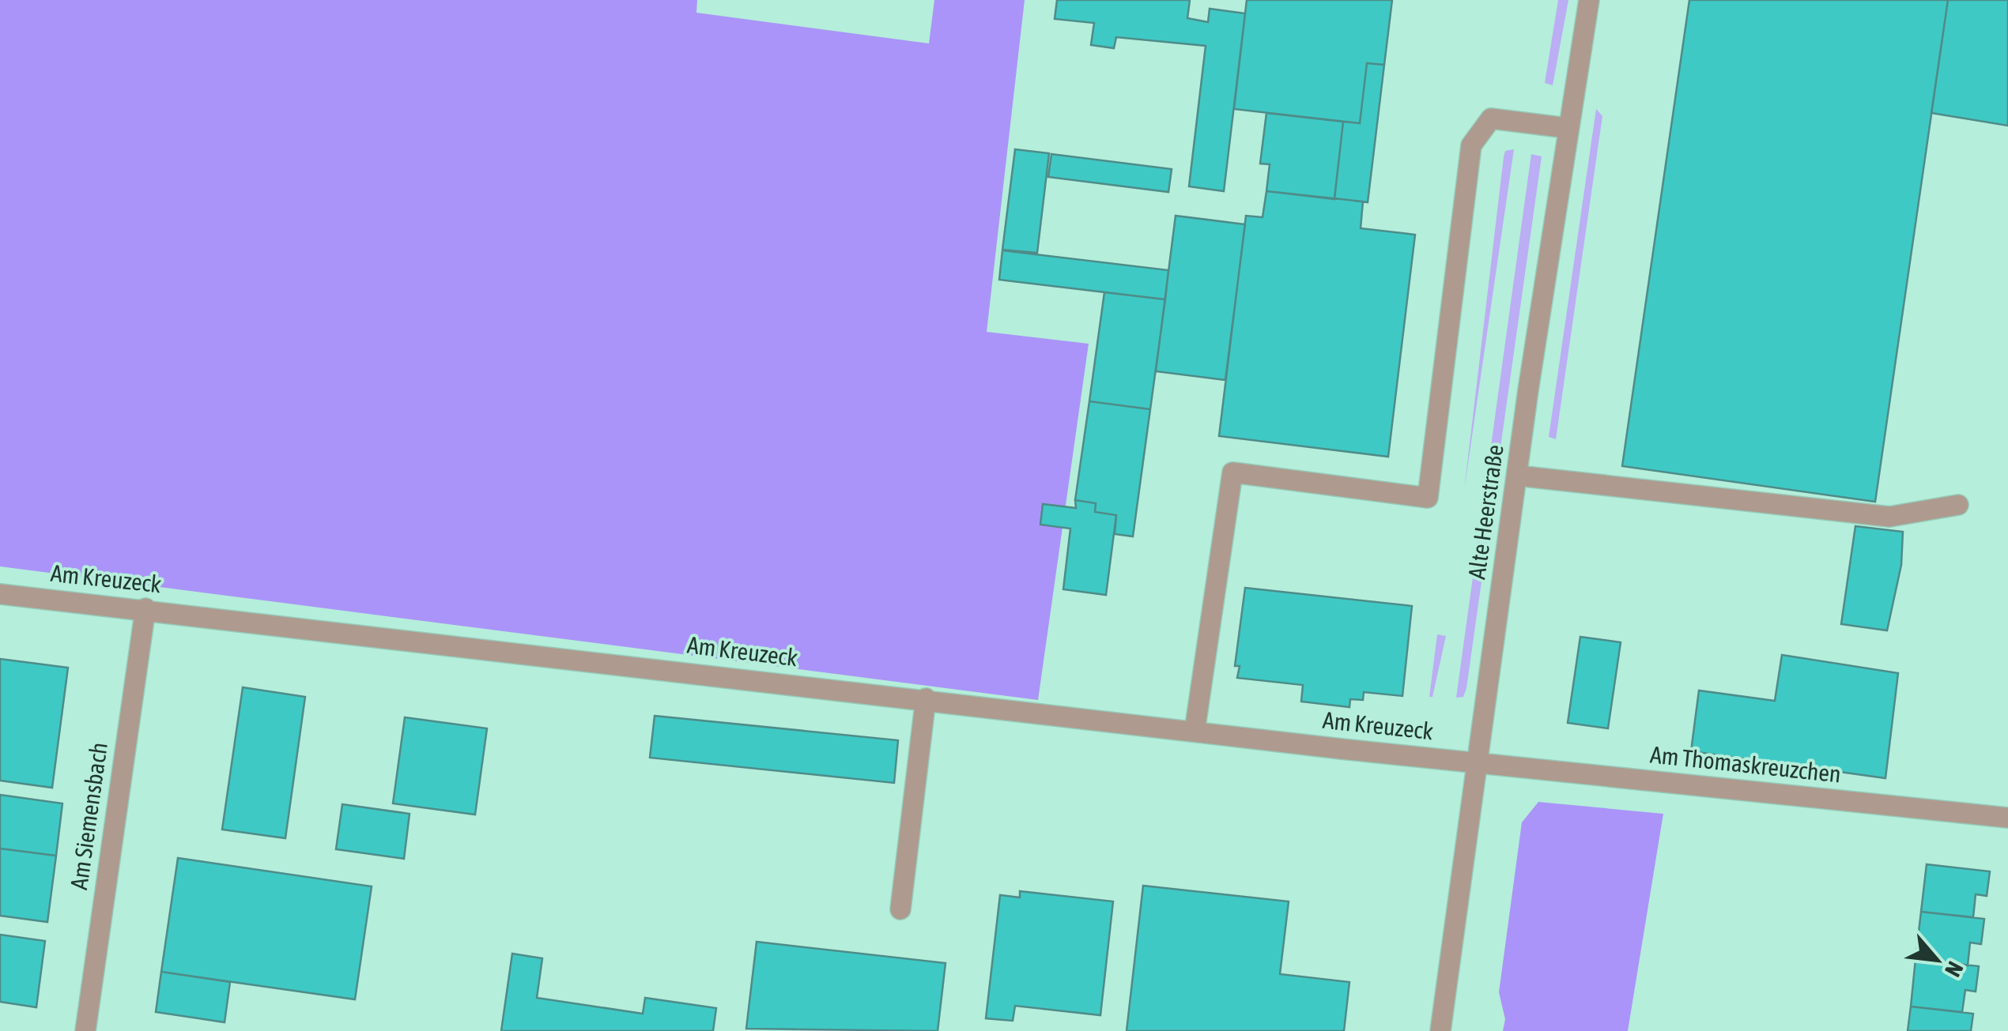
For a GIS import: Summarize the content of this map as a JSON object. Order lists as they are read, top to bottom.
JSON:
{
  "streets": {
    "street": [
      "Alte Heerstraße",
      "Am Kreuzeck",
      "Am Thomaskreuzchen",
      "Am Siemensbach"
    ]
  },
  "crossings": [
    ["Alte Heerstraße", "Am Kreuzeck"],
    ["Alte Heerstraße", "Am Thomaskreuzchen"],
    ["Am Kreuzeck", "Am Thomaskreuzchen"],
    ["Am Kreuzeck", "Am Siemensbach"]
  ],
  "north": "bottom right"
}
